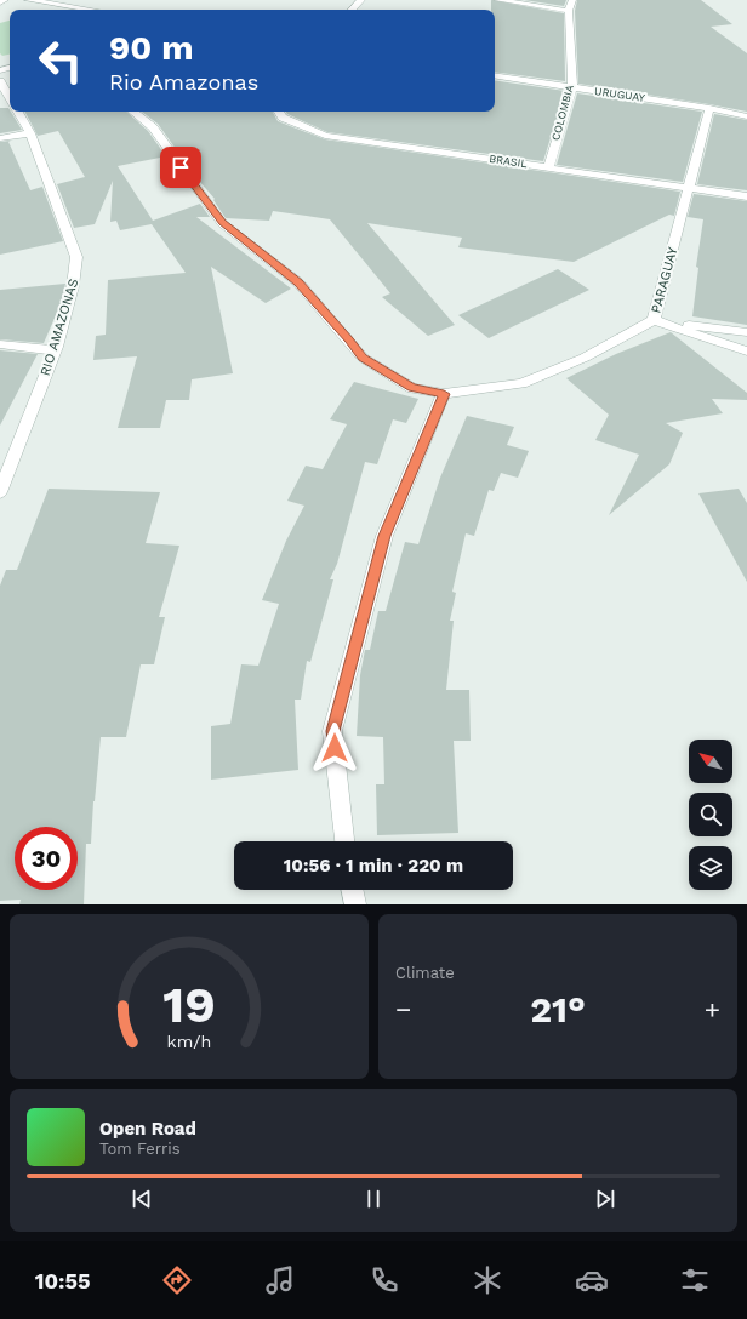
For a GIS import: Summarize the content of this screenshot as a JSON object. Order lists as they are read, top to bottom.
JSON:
{
  "streets": {
    "street": [
      "URUGUAY",
      "COLOMBIA",
      "BRASIL",
      "PARAGUAY",
      "RIO AMAZONAS"
    ]
  },
  "crossings": [
    ["URUGUAY", "COLOMBIA"],
    ["URUGUAY", "PARAGUAY"],
    ["COLOMBIA", "BRASIL"],
    ["BRASIL", "PARAGUAY"]
  ],
  "north": "top left",
  "page": {
    "turn": ["90 m", "Rio Amazonas"],
    "limit": "30",
    "trip": "10:56 · 1 min · 220 m",
    "tile": "Climate",
    "heat": ["−", "21°", "+"],
    "song": ["Open Road", "Tom Ferris"],
    "tabs": "10:55",
    "gauge": ["19", "km/h"]
  }
}
